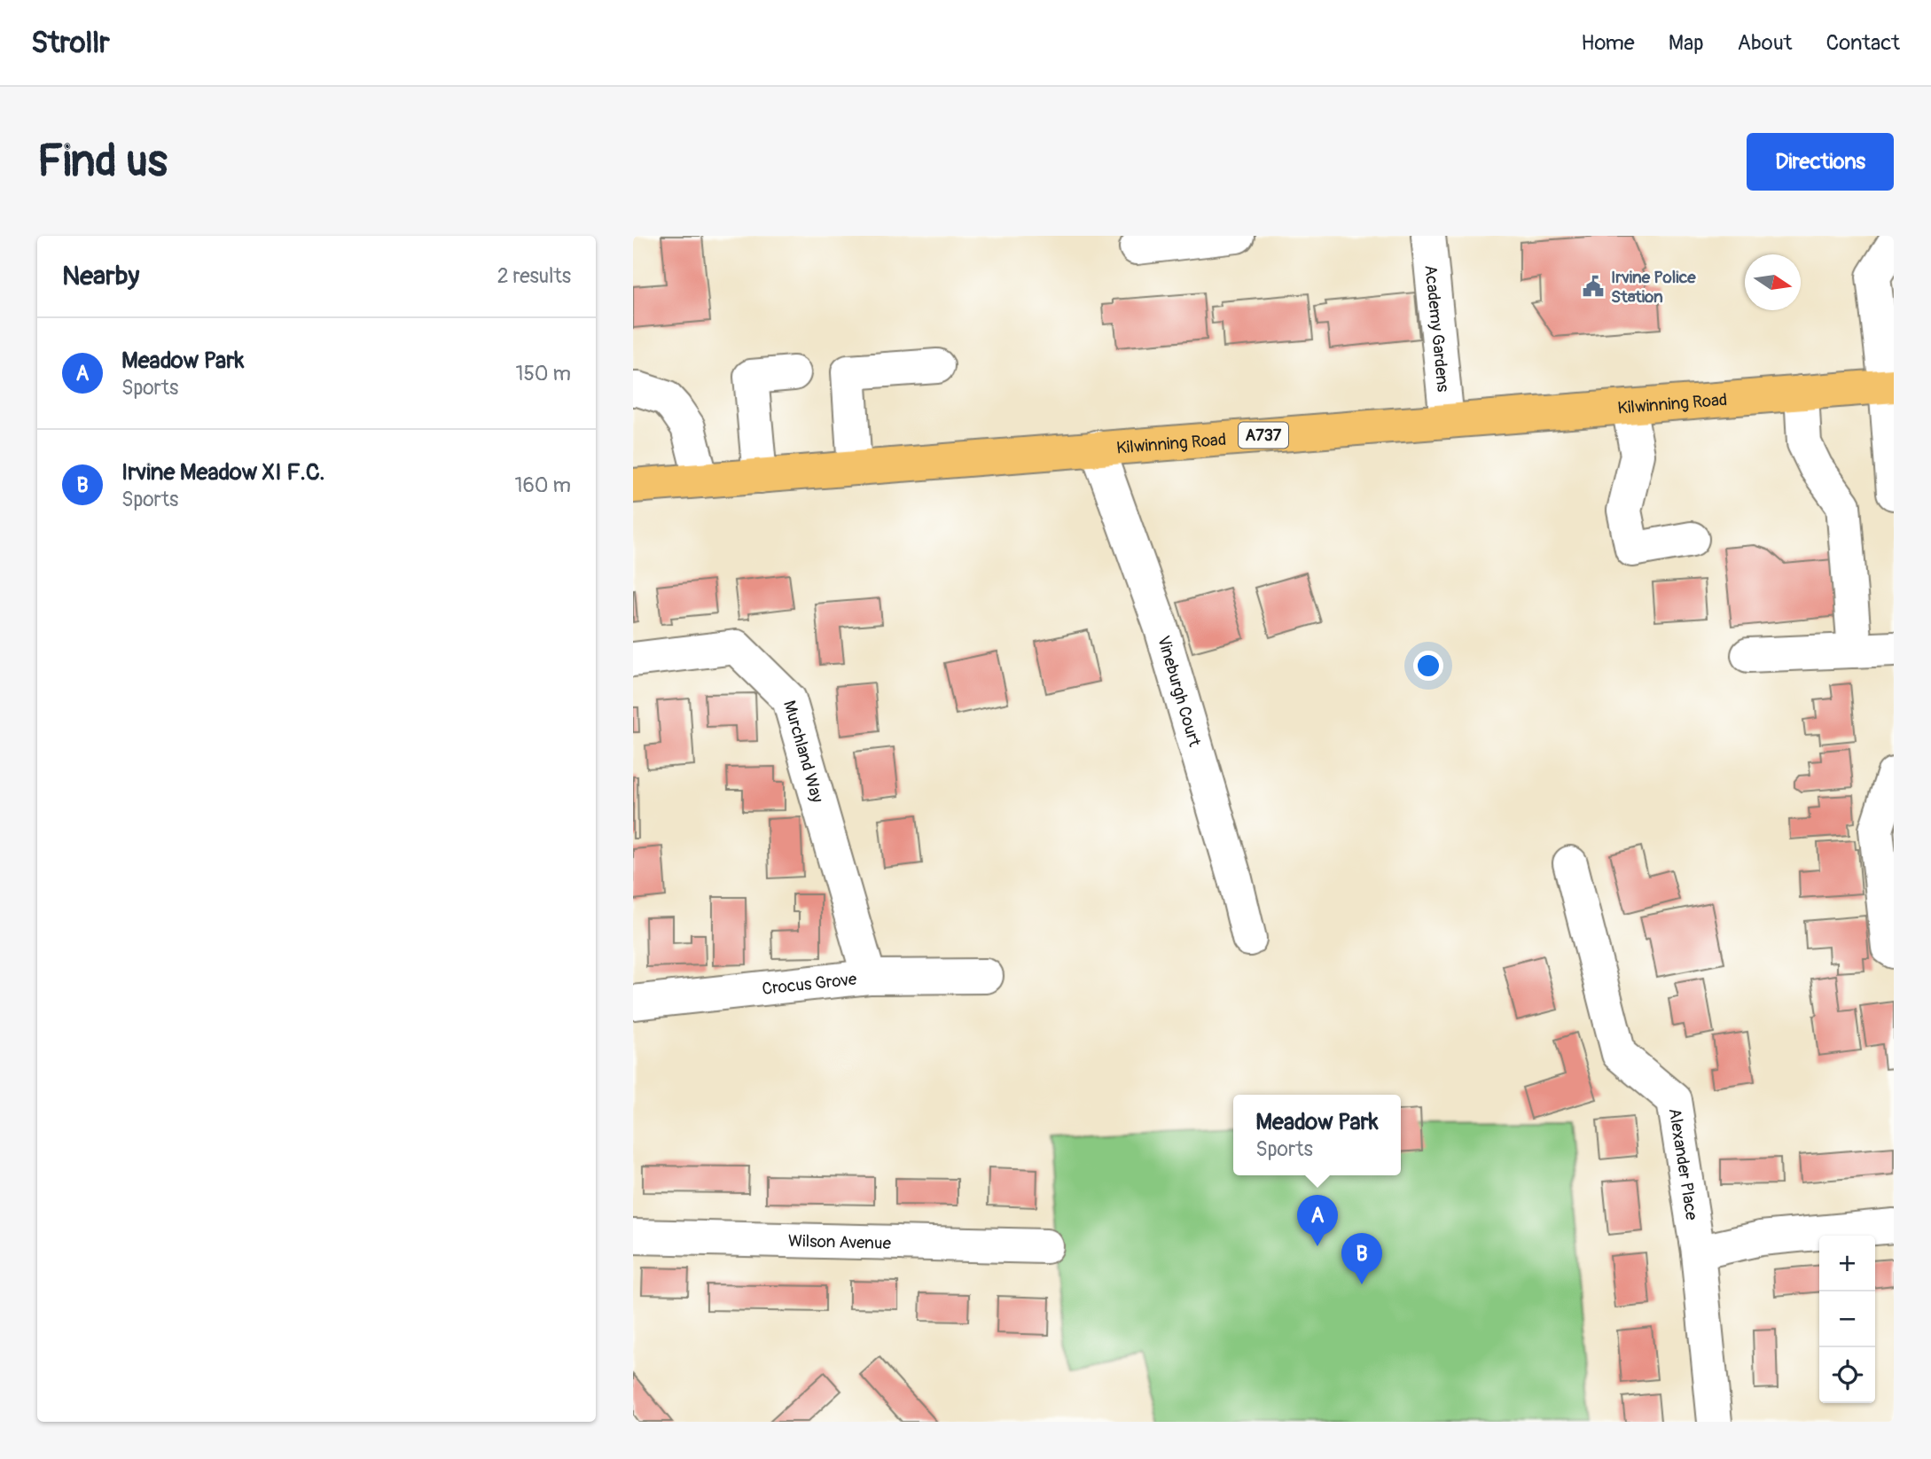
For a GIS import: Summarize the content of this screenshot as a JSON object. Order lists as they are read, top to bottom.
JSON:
{
  "streets": {
    "main road": ["Kilwinning Road", "A737"],
    "street": [
      "Academy Gardens",
      "Vineburgh Court",
      "Murchland Way",
      "Crocus Grove",
      "Alexander Place",
      "Wilson Avenue"
    ]
  },
  "crossings": [
    ["Academy Gardens", "Kilwinning Road"],
    ["Kilwinning Road", "Vineburgh Court"],
    ["Murchland Way", "Crocus Grove"]
  ],
  "places": {
    "public building": ["Irvine Police Station"]
  },
  "north": "right",
  "page": {
    "header": "Strollr",
    "nav": [
      "Home",
      "Map",
      "About",
      "Contact"
    ],
    "buttons": "Directions",
    "title": "Find us",
    "heading": ["Nearby", "2 results"],
    "list": [
      {
        "mark": "A",
        "name": "Meadow Park",
        "note": "Sports",
        "value": "150 m"
      },
      {
        "mark": "B",
        "name": "Irvine Meadow XI F.C.",
        "note": "Sports",
        "value": "160 m"
      }
    ],
    "popup": ["Meadow Park", "Sports"],
    "pins": ["A", "B"],
    "map_buttons": ["+", "−"]
  }
}
